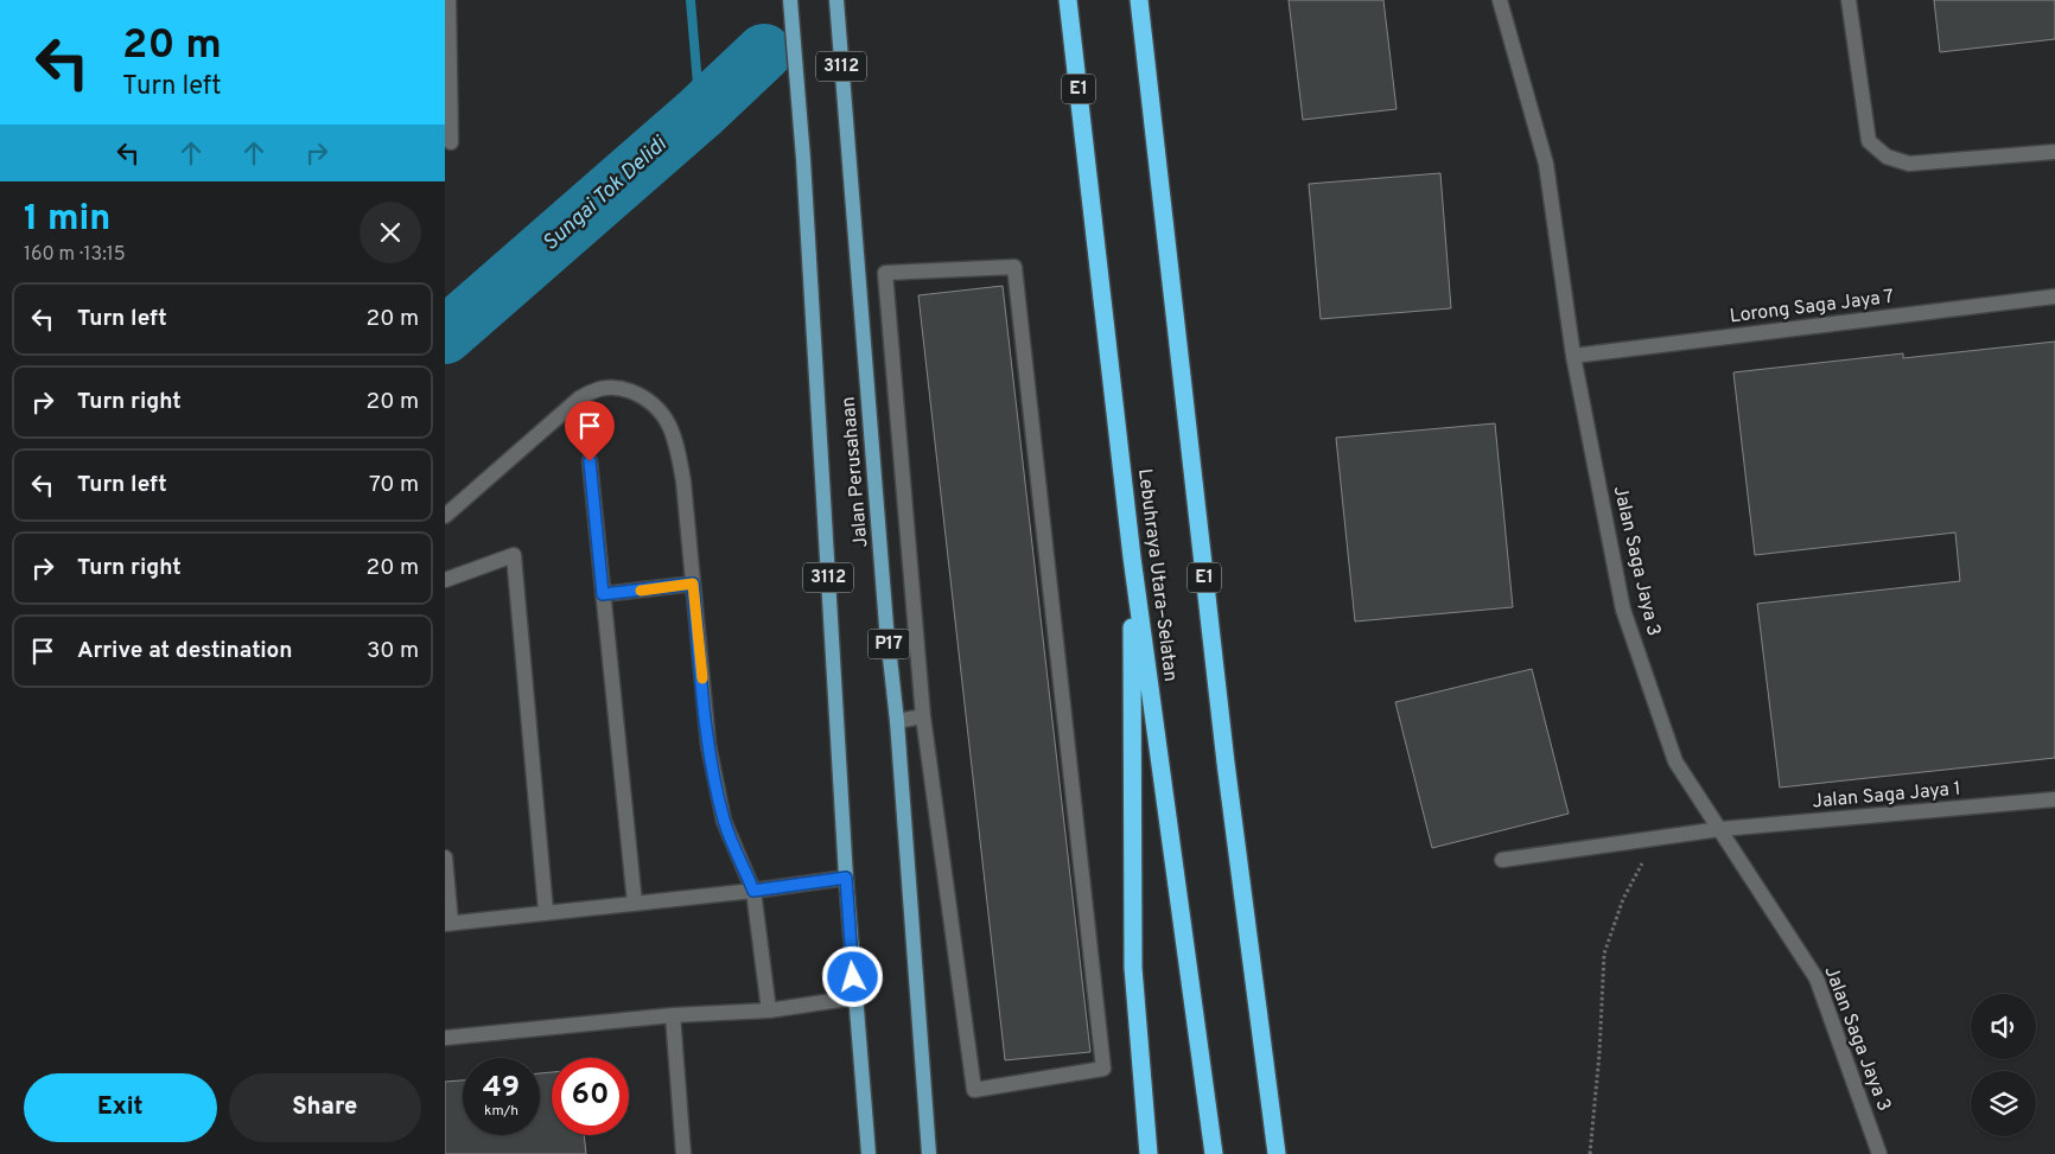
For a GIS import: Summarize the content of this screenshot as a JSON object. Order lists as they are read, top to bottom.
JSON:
{
  "streets": {
    "highway": ["E1", "Lebuhraya Utara–Selatan"],
    "main road": ["3112", "Jalan Perusahaan", "P17"],
    "street": ["Lorong Saga Jaya 7", "Jalan Saga Jaya 3", "Jalan Saga Jaya 1"]
  },
  "crossings": [
    ["Lorong Saga Jaya 7", "Jalan Saga Jaya 3"],
    ["Jalan Saga Jaya 3", "Jalan Saga Jaya 1"]
  ],
  "water": ["Sungai Tok Delidi"],
  "page": {
    "turn": ["20 m", "Turn left"],
    "heading": ["1 min", "160 m · 13:15"],
    "list": [
      {
        "name": "Turn left",
        "value": "20 m"
      },
      {
        "name": "Turn right",
        "value": "20 m"
      },
      {
        "name": "Turn left",
        "value": "70 m"
      },
      {
        "name": "Turn right",
        "value": "20 m"
      },
      {
        "name": "Arrive at destination",
        "value": "30 m"
      }
    ],
    "speed": "49 km/h",
    "limit": "60",
    "buttons": ["Exit", "Share"]
  }
}
